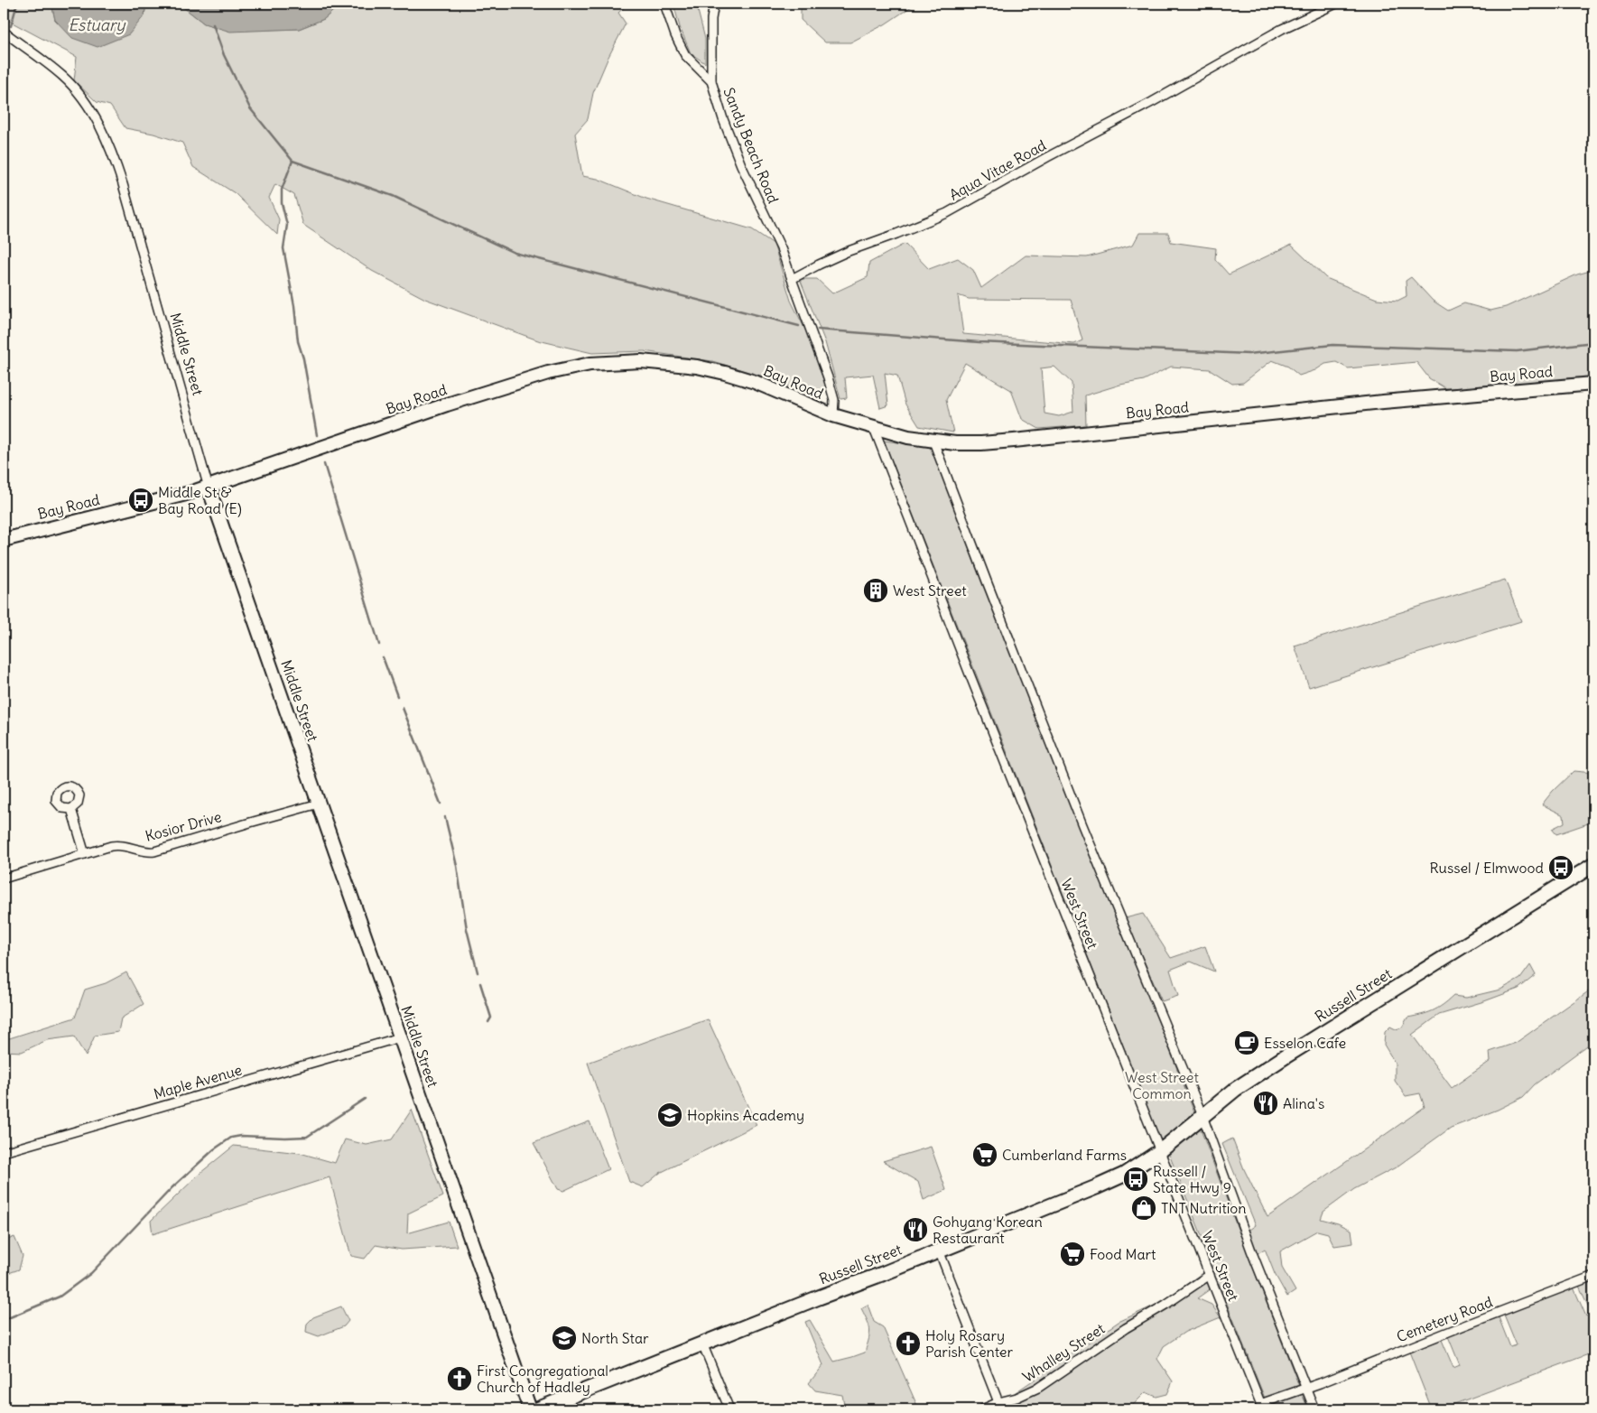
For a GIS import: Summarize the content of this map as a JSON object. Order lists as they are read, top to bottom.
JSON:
{
  "streets": {
    "highway": ["Russell Street"],
    "main road": ["Middle Street", "Bay Road"],
    "street": [
      "Sandy Beach Road",
      "Aqua Vitae Road",
      "Kosior Drive",
      "West Street",
      "Maple Avenue",
      "Cemetery Road",
      "Whalley Street"
    ]
  },
  "crossings": [
    ["Sandy Beach Road", "Aqua Vitae Road"],
    ["Middle Street", "Bay Road"],
    ["Middle Street", "Kosior Drive"],
    ["Middle Street", "Maple Avenue"],
    ["Bay Road", "West Street"],
    ["West Street", "Russell Street"],
    ["West Street", "Cemetery Road"],
    ["West Street", "Whalley Street"]
  ],
  "water": ["Estuary"],
  "parks": ["West Street Common"],
  "places": {
    "bus stop": ["Middle St & Bay Road (E)", "Russel / Elmwood", "Russell / State Hwy 9"],
    "building": ["West Street"],
    "cafe": ["Esselon Cafe"],
    "restaurant": ["Alina's", "Gohyang Korean Restaurant"],
    "school or university": ["Hopkins Academy", "North Star"],
    "supermarket": ["Cumberland Farms", "Food Mart"],
    "shop": ["TNT Nutrition"],
    "church": ["Holy Rosary Parish Center", "First Congregational Church of Hadley"]
  }
}
